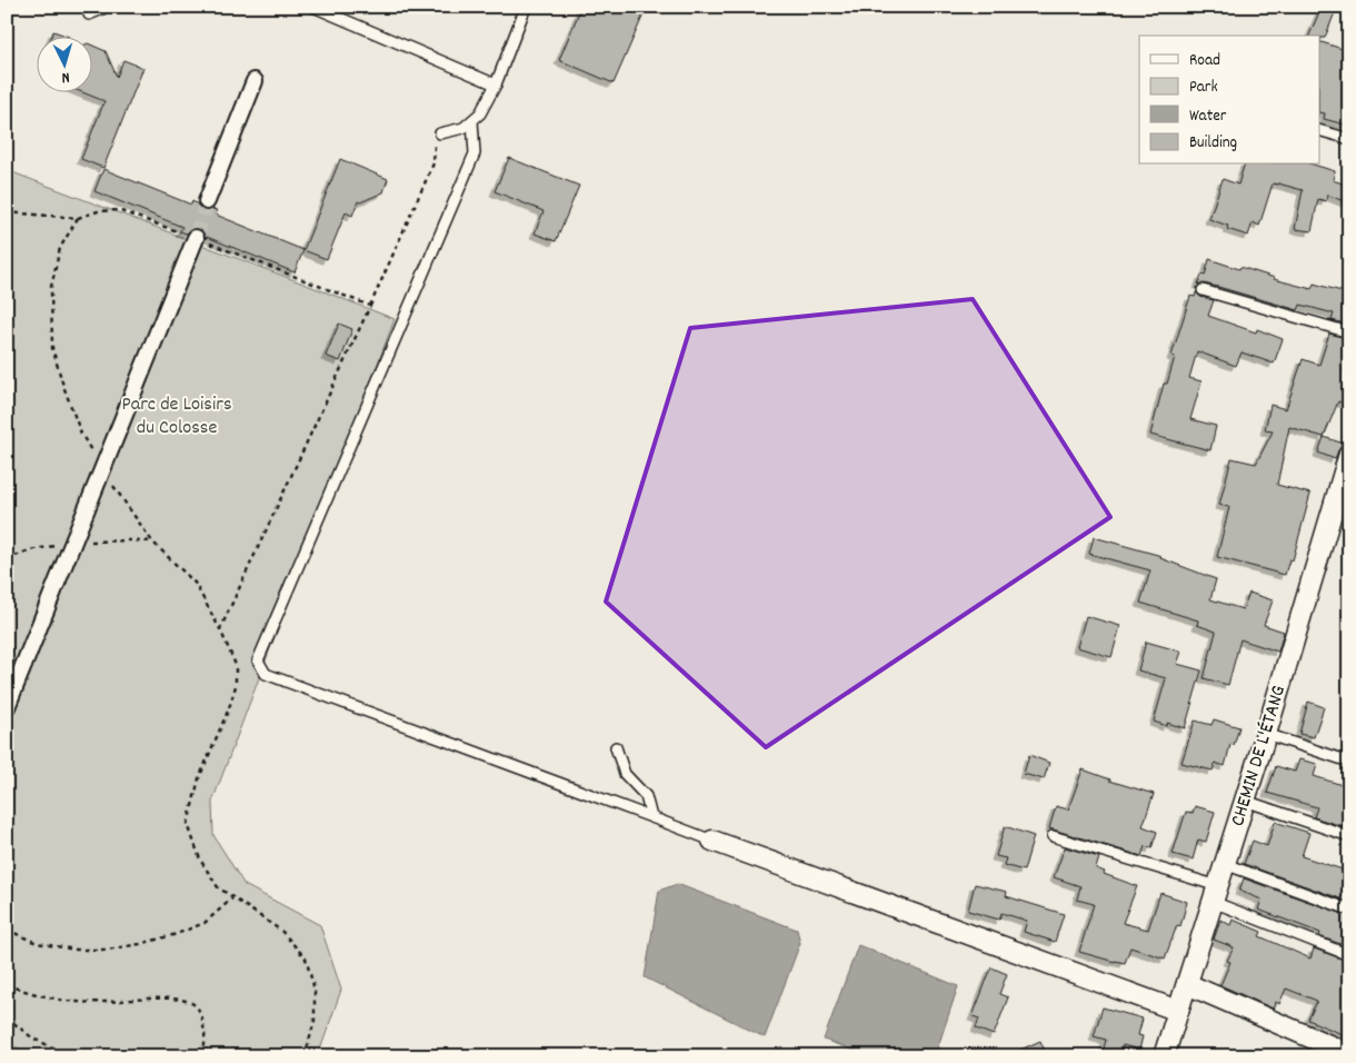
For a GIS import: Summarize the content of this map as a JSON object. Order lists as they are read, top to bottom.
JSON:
{
  "streets": {
    "street": ["CHEMIN DE L'ÉTANG"]
  },
  "parks": ["Parc de Loisirs du Colosse"],
  "legend": [
    "Road",
    "Park",
    "Water",
    "Building"
  ],
  "north": "bottom"
}
